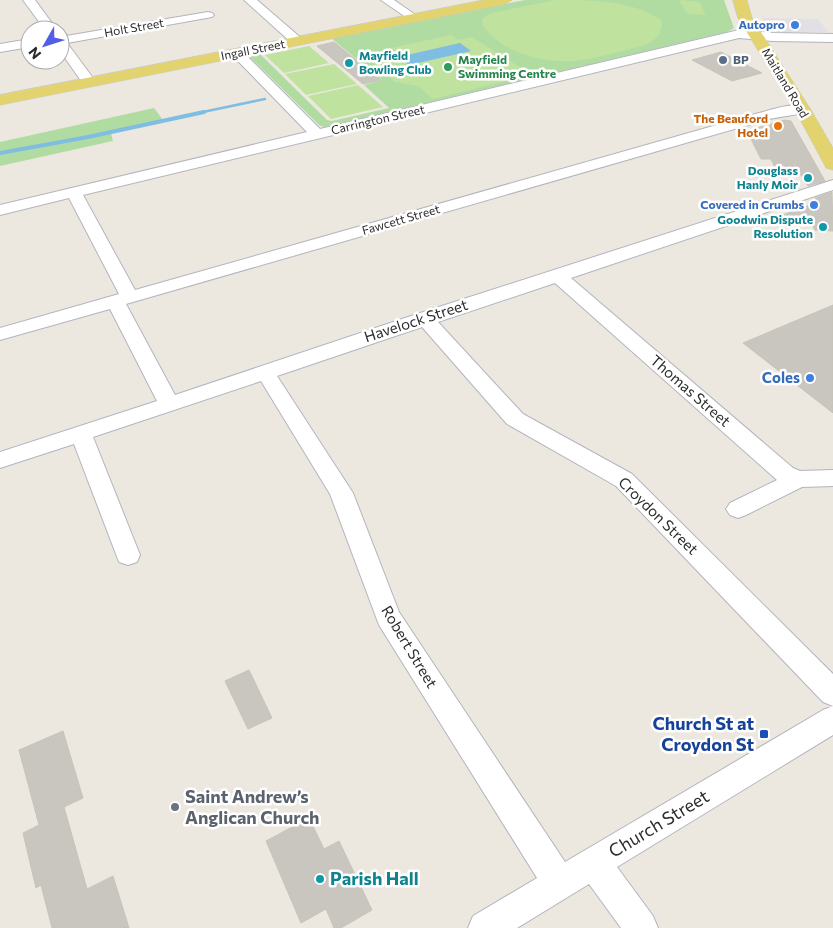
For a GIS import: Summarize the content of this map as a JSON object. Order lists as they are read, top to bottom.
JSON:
{
  "streets": {
    "main road": ["Ingall Street", "Maitland Road"],
    "street": [
      "Holt Street",
      "Carrington Street",
      "Fawcett Street",
      "Havelock Street",
      "Thomas Street",
      "Croydon Street",
      "Robert Street",
      "Church Street"
    ]
  },
  "crossings": [
    ["Maitland Road", "Carrington Street"],
    ["Maitland Road", "Fawcett Street"],
    ["Havelock Street", "Thomas Street"],
    ["Havelock Street", "Croydon Street"],
    ["Havelock Street", "Robert Street"],
    ["Robert Street", "Church Street"]
  ],
  "places": {
    "other": [
      "Autopro",
      "BP",
      "Mayfield Bowling Club",
      "Mayfield Swimming Centre",
      "The Beauford Hotel",
      "Douglass Hanly Moir",
      "Covered in Crumbs",
      "Goodwin Dispute Resolution",
      "Coles",
      "Saint Andrew’s Anglican Church",
      "Parish Hall"
    ],
    "transit": ["Church St at Croydon St"]
  },
  "north": "bottom left"
}
